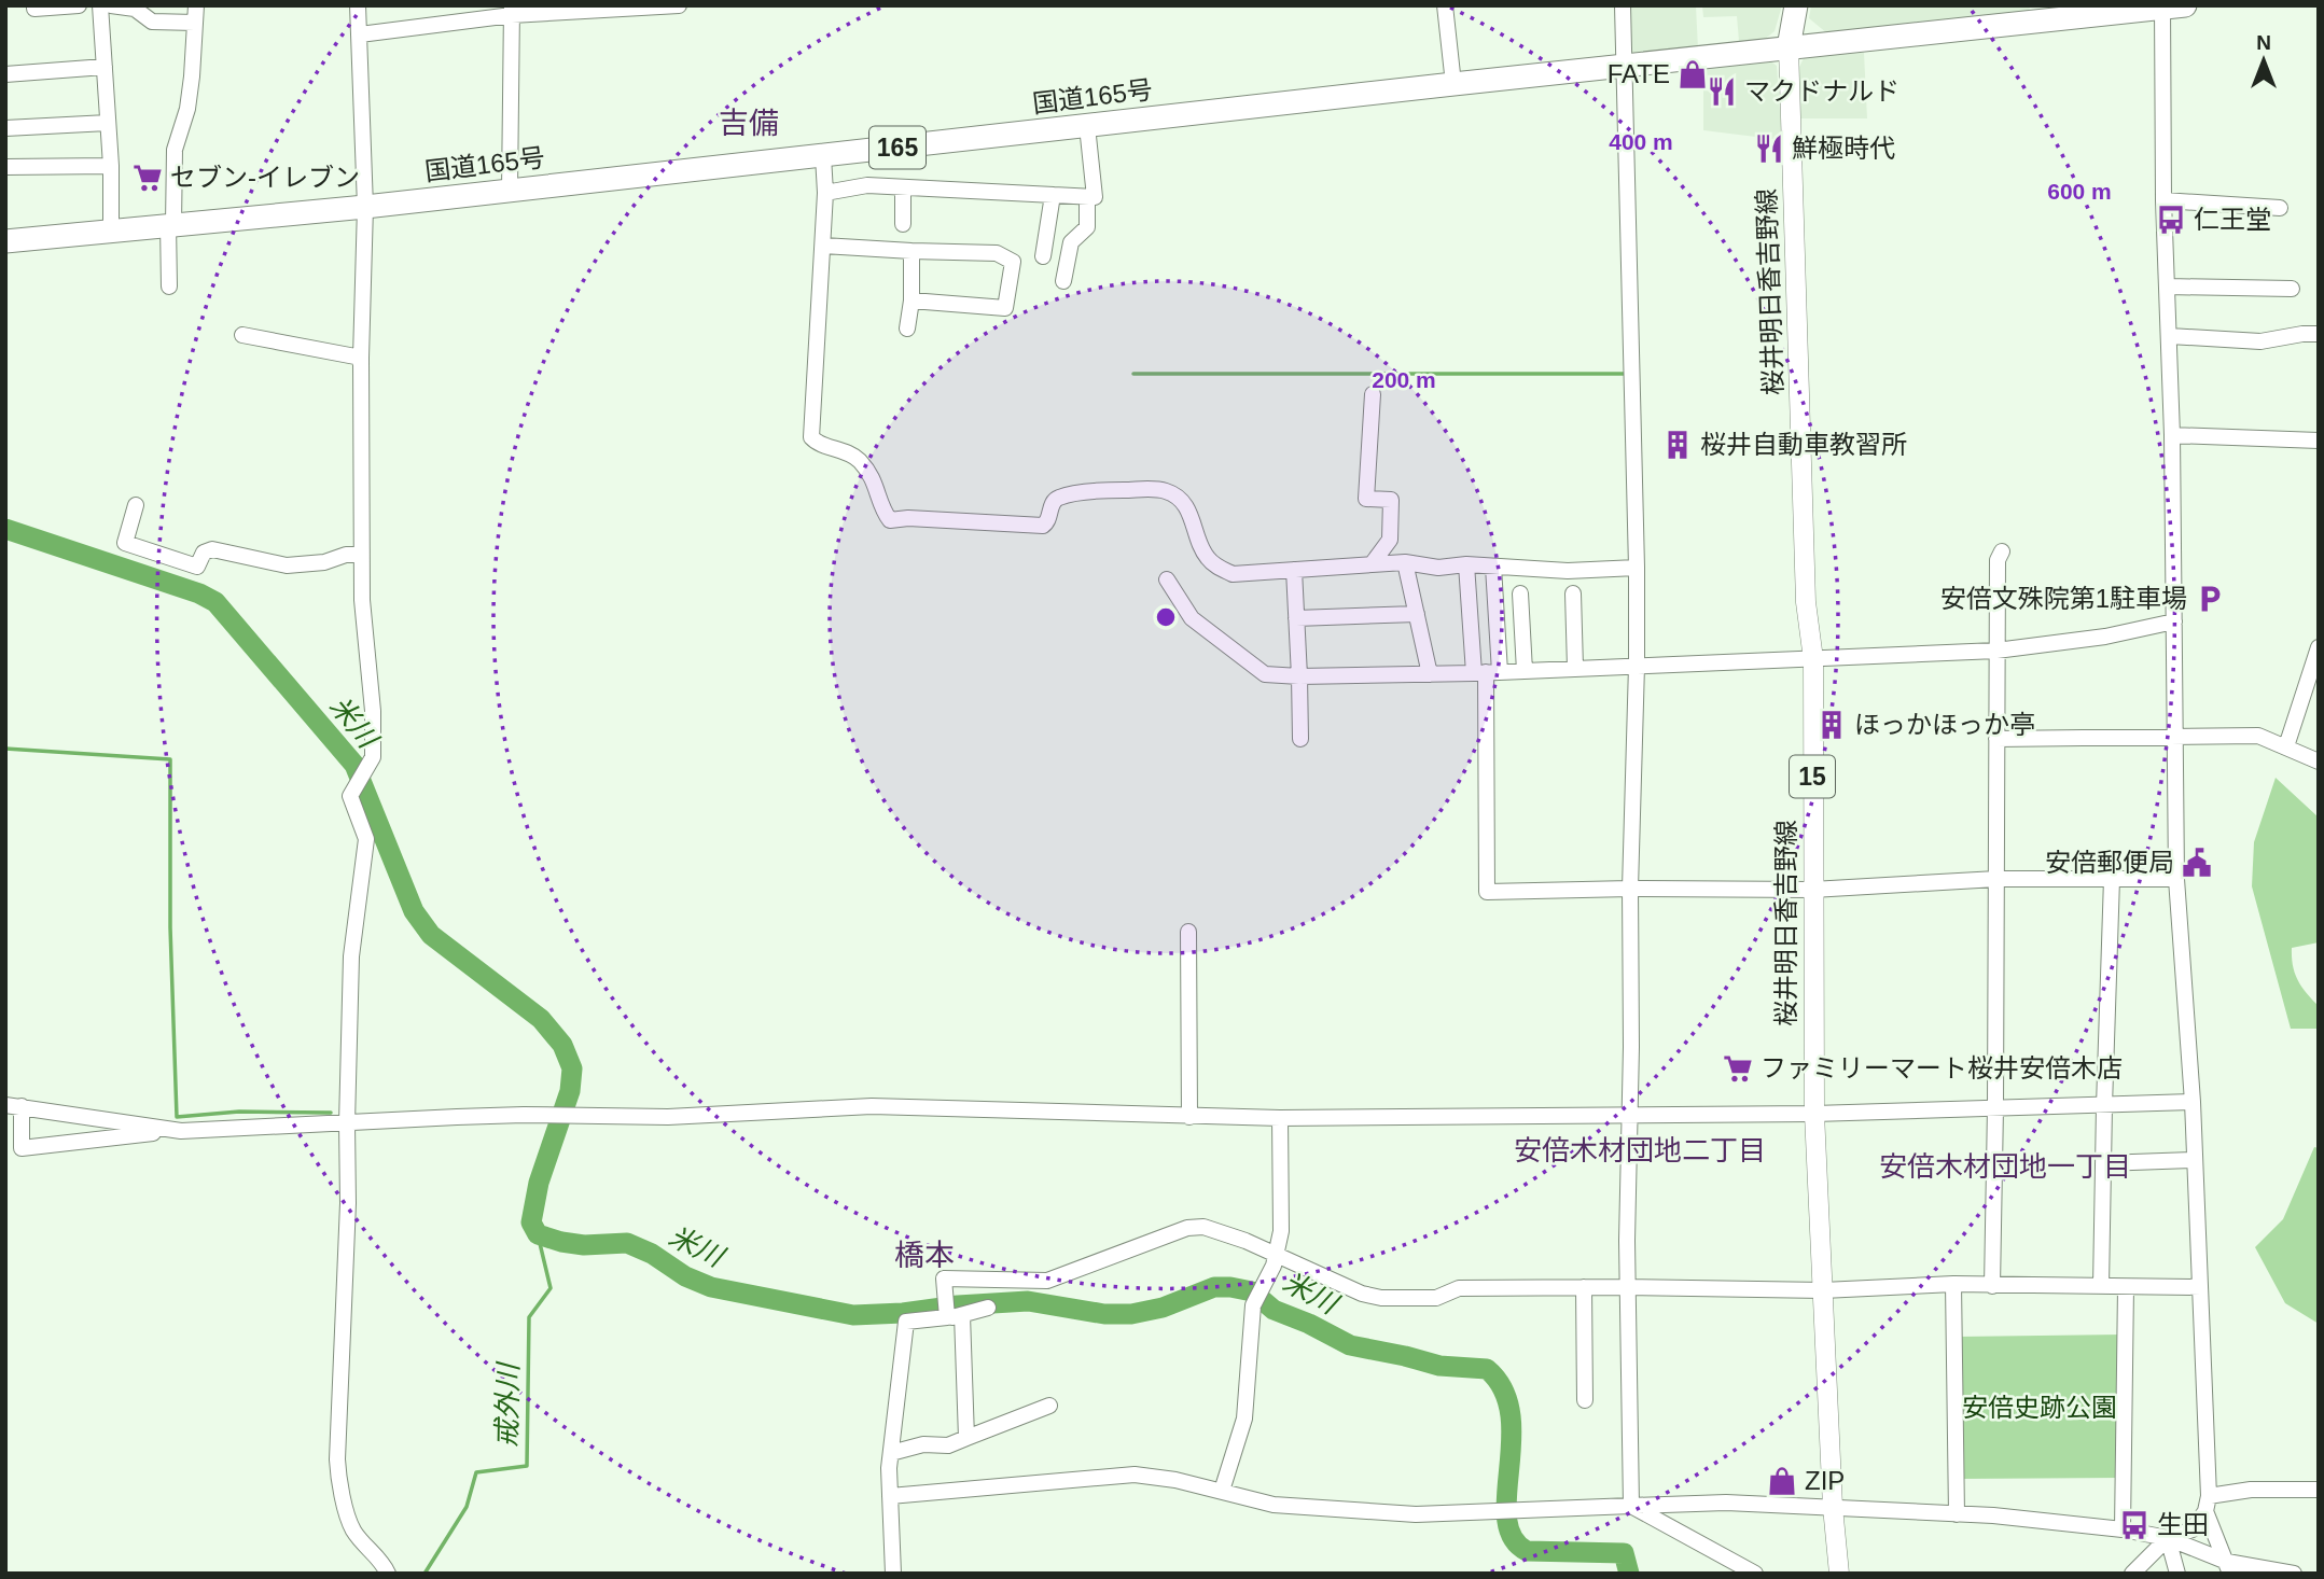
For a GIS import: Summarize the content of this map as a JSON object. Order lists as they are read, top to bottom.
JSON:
{
  "streets": {
    "highway": ["国道165号", "165"],
    "main road": ["桜井明日香吉野線", "15"]
  },
  "crossings": [
    ["国道165号", "桜井明日香吉野線"]
  ],
  "districts": [
    "吉備",
    "安倍木材団地二丁目",
    "安倍木材団地一丁目",
    "橋本"
  ],
  "water": ["米川", "戒外川"],
  "parks": ["安倍史跡公園"],
  "places": {
    "shop": ["FATE", "ZIP"],
    "restaurant": ["マクドナルド", "鮮極時代"],
    "supermarket": ["セブン-イレブン", "ファミリーマート桜井安倍木店"],
    "bus stop": ["仁王堂", "生田"],
    "building": ["桜井自動車教習所", "ほっかほっか亭"],
    "parking": ["安倍文殊院第1駐車場"],
    "public building": ["安倍郵便局"]
  },
  "north": "top",
  "rings": ["400 m", "600 m", "200 m"]
}
